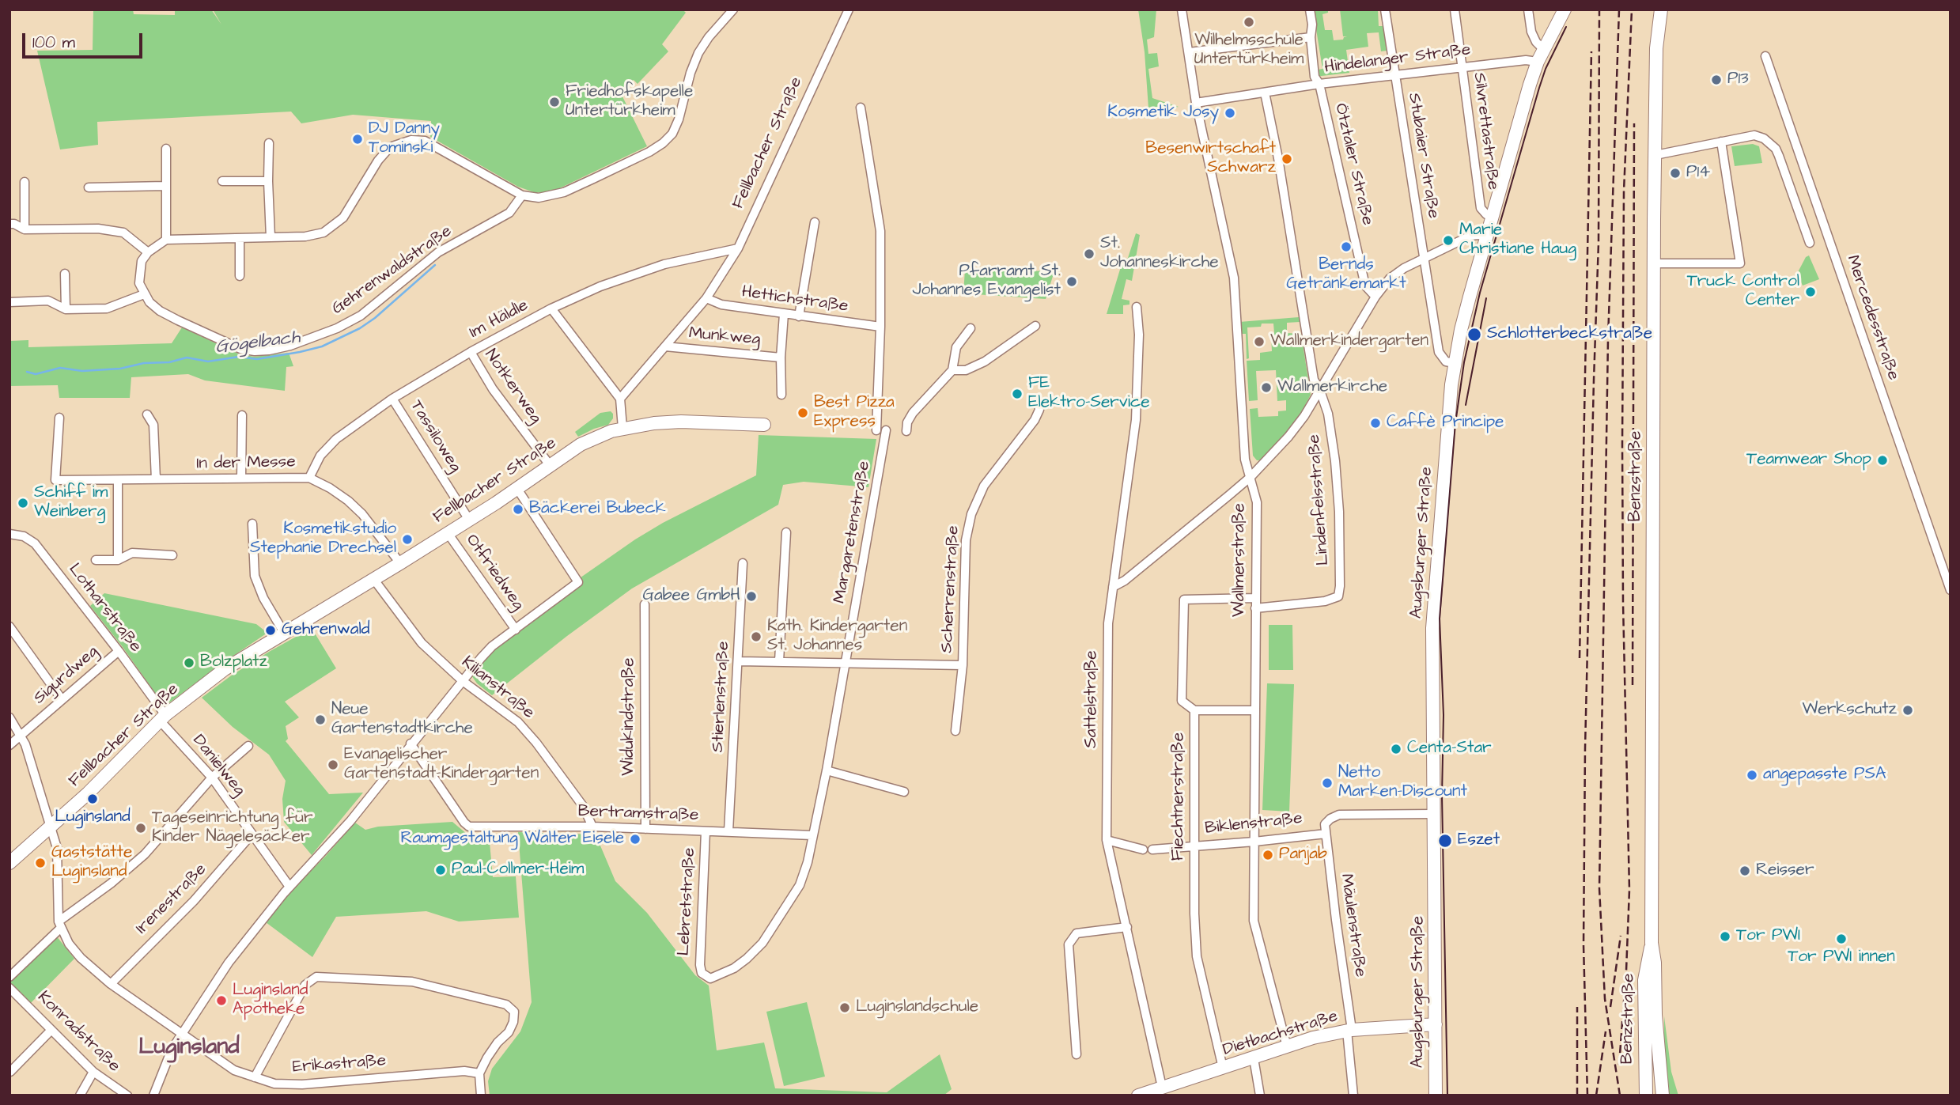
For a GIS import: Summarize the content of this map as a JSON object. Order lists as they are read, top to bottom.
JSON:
{
  "streets": {
    "main road": [
      "Fellbacher Straße",
      "Benzstraße",
      "Augsburger Straße",
      "Dietbachstraße"
    ],
    "street": [
      "Hindelanger Straße",
      "Silvrettastraße",
      "Stubaier Straße",
      "Ötztaler Straße",
      "Gehrenwaldstraße",
      "Hettichstraße",
      "Mercedesstraße",
      "Im Häldle",
      "Munkweg",
      "Notkerweg",
      "Tassiloweg",
      "In der Messe",
      "Lindenfelsstraße",
      "Margaretenstraße",
      "Wallmerstraße",
      "Otfriedweg",
      "Scherrenstraße",
      "Lotharstraße",
      "Sigurdweg",
      "Kilianstraße",
      "Stierlenstraße",
      "Sattelstraße",
      "Widukindstraße",
      "Danielweg",
      "Fiechtnerstraße",
      "Bertramstraße",
      "Biklenstraße",
      "Irenestraße",
      "Lebretstraße",
      "Mäulenstraße",
      "Konradstraße",
      "Erikastraße"
    ]
  },
  "crossings": [
    ["Hindelanger Straße", "Silvrettastraße"],
    ["Hindelanger Straße", "Stubaier Straße"],
    ["Hindelanger Straße", "Ötztaler Straße"],
    ["Hindelanger Straße", "Lindenfelsstraße"],
    ["Hindelanger Straße", "Augsburger Straße"],
    ["Hindelanger Straße", "Wallmerstraße"],
    ["Silvrettastraße", "Augsburger Straße"],
    ["Fellbacher Straße", "Hettichstraße"],
    ["Fellbacher Straße", "Im Häldle"],
    ["Fellbacher Straße", "Munkweg"],
    ["Fellbacher Straße", "Notkerweg"],
    ["Fellbacher Straße", "Tassiloweg"],
    ["Fellbacher Straße", "In der Messe"],
    ["Fellbacher Straße", "Otfriedweg"],
    ["Fellbacher Straße", "Lotharstraße"],
    ["Fellbacher Straße", "Kilianstraße"],
    ["Fellbacher Straße", "Danielweg"],
    ["Stubaier Straße", "Augsburger Straße"],
    ["Im Häldle", "Notkerweg"],
    ["Im Häldle", "Tassiloweg"],
    ["Im Häldle", "In der Messe"],
    ["Lindenfelsstraße", "Wallmerstraße"],
    ["Margaretenstraße", "Bertramstraße"],
    ["Margaretenstraße", "Lebretstraße"],
    ["Augsburger Straße", "Biklenstraße"],
    ["Augsburger Straße", "Dietbachstraße"],
    ["Wallmerstraße", "Fiechtnerstraße"],
    ["Wallmerstraße", "Biklenstraße"],
    ["Wallmerstraße", "Dietbachstraße"],
    ["Lotharstraße", "Sigurdweg"],
    ["Lotharstraße", "Danielweg"],
    ["Kilianstraße", "Bertramstraße"],
    ["Stierlenstraße", "Bertramstraße"],
    ["Sattelstraße", "Dietbachstraße"],
    ["Widukindstraße", "Bertramstraße"],
    ["Danielweg", "Irenestraße"],
    ["Fiechtnerstraße", "Biklenstraße"],
    ["Fiechtnerstraße", "Dietbachstraße"],
    ["Bertramstraße", "Lebretstraße"],
    ["Biklenstraße", "Mäulenstraße"],
    ["Irenestraße", "Erikastraße"],
    ["Mäulenstraße", "Dietbachstraße"]
  ],
  "districts": ["Luginsland"],
  "water": ["Gögelbach"],
  "places": [
    "Wilhelmsschule Untertürkheim",
    "P13",
    "Friedhofskapelle Untertürkheim",
    "Kosmetik Josy",
    "DJ Danny Tominski",
    "Besenwirtschaft Schwarz",
    "P14",
    "Marie Christiane Haug",
    "Bernds Getränkemarkt",
    "St. Johanneskirche",
    "Pfarramt St. Johannes Evangelist",
    "Truck Control Center",
    "Schlotterbeckstraße",
    "Wallmerkindergarten",
    "Wallmerkirche",
    "FE Elektro-Service",
    "Best Pizza Express",
    "Caffè Principe",
    "Teamwear Shop",
    "Schiff im Weinberg",
    "Bäckerei Bubeck",
    "Kosmetikstudio Stephanie Drechsel",
    "Gabee GmbH",
    "Gehrenwald",
    "Kath. Kindergarten St. Johannes",
    "Bolzplatz",
    "Werkschutz",
    "Neue Gartenstadtkirche",
    "Centa-Star",
    "Evangelischer Gartenstadt-Kindergarten",
    "angepasste PSA",
    "Netto Marken-Discount",
    "Luginsland",
    "Tageseinrichtung für Kinder Nägelesäcker",
    "Raumgestaltung Walter Eisele",
    "Eszet",
    "Panjab",
    "Gaststätte Luginsland",
    "Paul-Collmer-Heim",
    "Reisser",
    "Tor PWI",
    "Tor PWI innen",
    "Luginsland Apotheke",
    "Luginslandschule"
  ],
  "scale_bar": "100 m"
}
